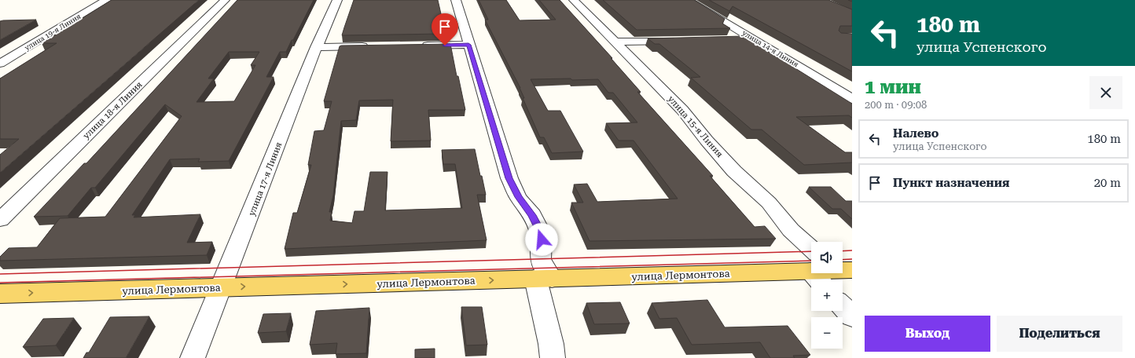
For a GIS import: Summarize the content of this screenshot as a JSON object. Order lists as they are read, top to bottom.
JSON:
{
  "streets": {
    "main road": ["улица Лермонтова"],
    "street": [
      "улица 19-я Линия",
      "улица 14-я Линия",
      "улица 18-я Линия",
      "улица 15-я Линия",
      "улица 17-я Линия"
    ]
  },
  "crossings": [
    ["улица 17-я Линия", "улица Лермонтова"]
  ],
  "one_way": ["улица Лермонтова"],
  "page": {
    "turn": ["180 m", "улица Успенского"],
    "heading": ["1 мин", "200 m · 09:08"],
    "list": [
      {
        "name": "Налево",
        "note": "улица Успенского",
        "value": "180 m"
      },
      {
        "name": "Пункт назначения",
        "value": "20 m"
      }
    ],
    "map_buttons": ["+", "−"],
    "buttons": ["Выход", "Поделиться"]
  }
}
